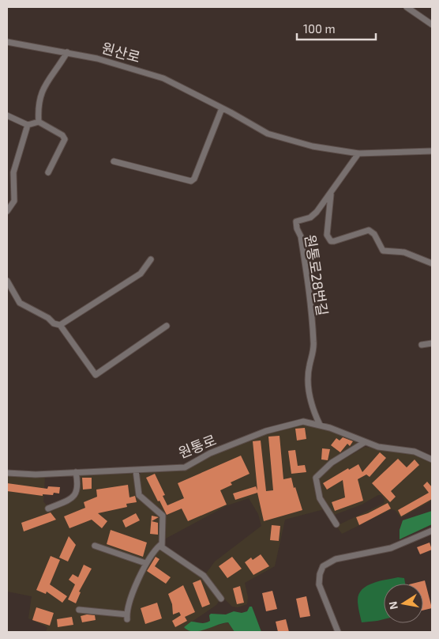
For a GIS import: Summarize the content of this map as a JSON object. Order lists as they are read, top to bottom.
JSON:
{
  "streets": {
    "street": ["원산로", "원통로28번길", "원통로"]
  },
  "crossings": [
    ["원산로", "원통로28번길"],
    ["원통로28번길", "원통로"]
  ],
  "scale_bar": "100 m",
  "north": "left"
}
